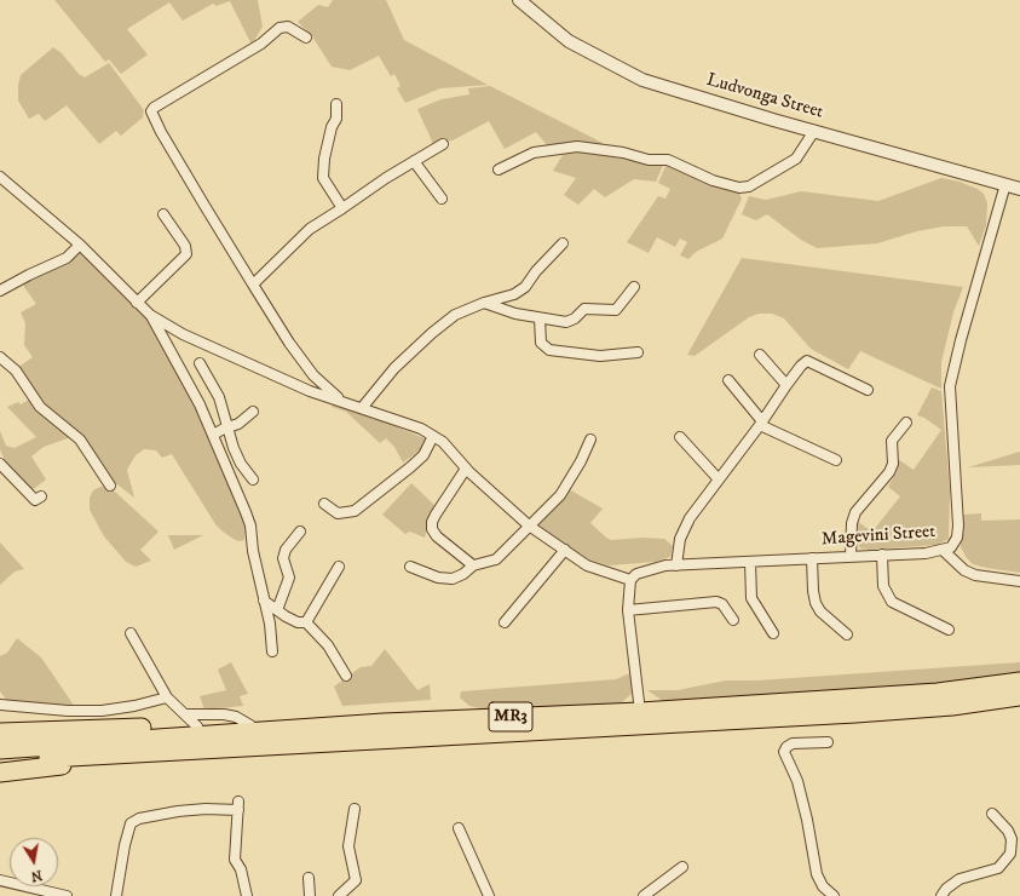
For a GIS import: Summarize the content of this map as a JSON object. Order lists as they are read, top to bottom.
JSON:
{
  "streets": {
    "highway": ["MR3"],
    "street": ["Ludvonga Street", "Magevini Street"]
  },
  "crossings": [
    ["Ludvonga Street", "Magevini Street"]
  ],
  "north": "bottom"
}
